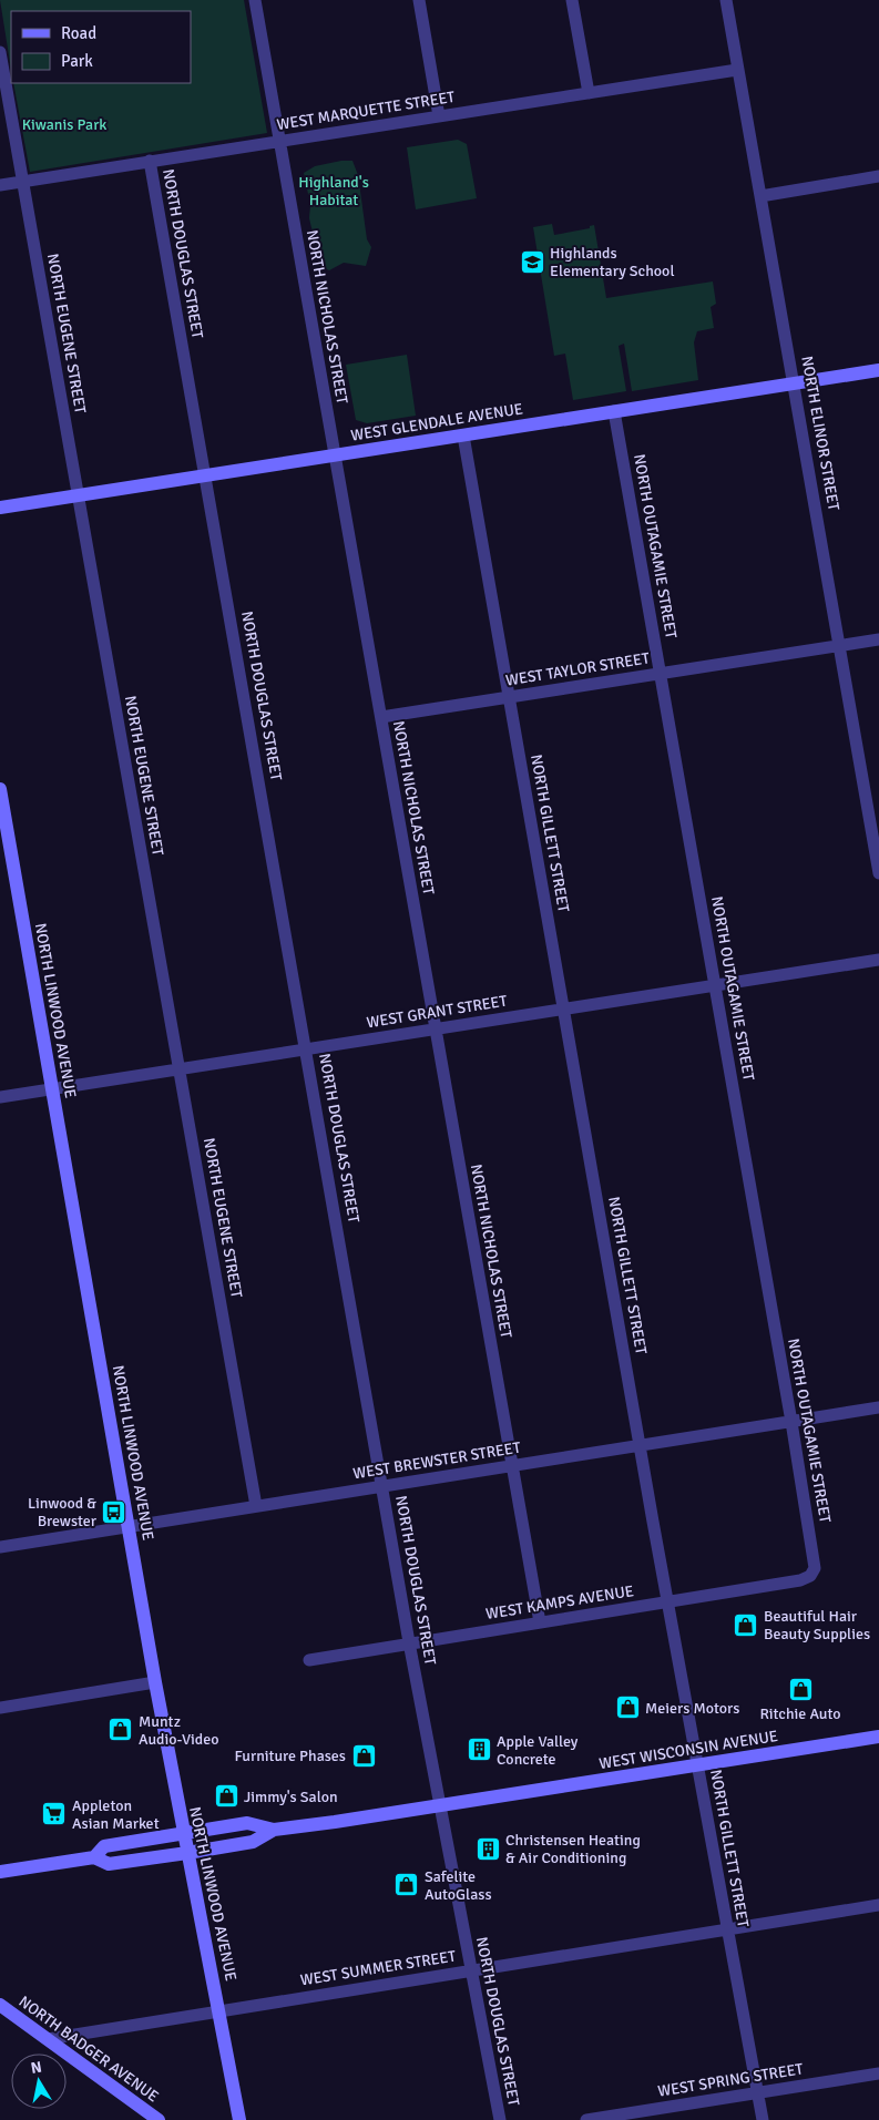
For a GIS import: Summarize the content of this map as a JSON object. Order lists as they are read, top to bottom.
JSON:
{
  "streets": {
    "street": [
      "WEST MARQUETTE STREET",
      "NORTH DOUGLAS STREET",
      "NORTH NICHOLAS STREET",
      "NORTH EUGENE STREET",
      "WEST GLENDALE AVENUE",
      "NORTH ELINOR STREET",
      "NORTH OUTAGAMIE STREET",
      "WEST TAYLOR STREET",
      "NORTH GILLETT STREET",
      "NORTH LINWOOD AVENUE",
      "WEST GRANT STREET",
      "WEST BREWSTER STREET",
      "WEST KAMPS AVENUE",
      "WEST WISCONSIN AVENUE",
      "WEST SUMMER STREET",
      "NORTH BADGER AVENUE",
      "WEST SPRING STREET"
    ]
  },
  "crossings": [
    ["WEST MARQUETTE STREET", "NORTH DOUGLAS STREET"],
    ["WEST MARQUETTE STREET", "NORTH NICHOLAS STREET"],
    ["WEST MARQUETTE STREET", "NORTH EUGENE STREET"],
    ["WEST MARQUETTE STREET", "NORTH ELINOR STREET"],
    ["NORTH DOUGLAS STREET", "WEST GLENDALE AVENUE"],
    ["NORTH DOUGLAS STREET", "WEST GRANT STREET"],
    ["NORTH DOUGLAS STREET", "WEST BREWSTER STREET"],
    ["NORTH DOUGLAS STREET", "WEST KAMPS AVENUE"],
    ["NORTH DOUGLAS STREET", "WEST WISCONSIN AVENUE"],
    ["NORTH DOUGLAS STREET", "WEST SUMMER STREET"],
    ["NORTH NICHOLAS STREET", "WEST GLENDALE AVENUE"],
    ["NORTH NICHOLAS STREET", "WEST TAYLOR STREET"],
    ["NORTH NICHOLAS STREET", "WEST GRANT STREET"],
    ["NORTH NICHOLAS STREET", "WEST BREWSTER STREET"],
    ["NORTH NICHOLAS STREET", "WEST KAMPS AVENUE"],
    ["NORTH EUGENE STREET", "WEST GLENDALE AVENUE"],
    ["NORTH EUGENE STREET", "WEST GRANT STREET"],
    ["NORTH EUGENE STREET", "WEST BREWSTER STREET"],
    ["WEST GLENDALE AVENUE", "NORTH ELINOR STREET"],
    ["WEST GLENDALE AVENUE", "NORTH OUTAGAMIE STREET"],
    ["WEST GLENDALE AVENUE", "NORTH GILLETT STREET"],
    ["NORTH ELINOR STREET", "WEST TAYLOR STREET"],
    ["NORTH OUTAGAMIE STREET", "WEST TAYLOR STREET"],
    ["NORTH OUTAGAMIE STREET", "WEST GRANT STREET"],
    ["NORTH OUTAGAMIE STREET", "WEST BREWSTER STREET"],
    ["NORTH OUTAGAMIE STREET", "WEST KAMPS AVENUE"],
    ["WEST TAYLOR STREET", "NORTH GILLETT STREET"],
    ["NORTH GILLETT STREET", "WEST GRANT STREET"],
    ["NORTH GILLETT STREET", "WEST BREWSTER STREET"],
    ["NORTH GILLETT STREET", "WEST KAMPS AVENUE"],
    ["NORTH GILLETT STREET", "WEST WISCONSIN AVENUE"],
    ["NORTH GILLETT STREET", "WEST SUMMER STREET"],
    ["NORTH GILLETT STREET", "WEST SPRING STREET"],
    ["NORTH LINWOOD AVENUE", "WEST GRANT STREET"],
    ["NORTH LINWOOD AVENUE", "WEST BREWSTER STREET"],
    ["NORTH LINWOOD AVENUE", "WEST WISCONSIN AVENUE"],
    ["NORTH LINWOOD AVENUE", "WEST SUMMER STREET"],
    ["WEST SUMMER STREET", "NORTH BADGER AVENUE"]
  ],
  "parks": ["Kiwanis Park", "Highland's Habitat"],
  "places": {
    "school or university": ["Highlands Elementary School"],
    "bus stop": ["Linwood & Brewster"],
    "shop": [
      "Beautiful Hair Beauty Supplies",
      "Ritchie Auto",
      "Meiers Motors",
      "Muntz Audio-Video",
      "Furniture Phases",
      "Jimmy's Salon",
      "Safelite AutoGlass"
    ],
    "building": ["Apple Valley Concrete", "Christensen Heating & Air Conditioning"],
    "supermarket": ["Appleton Asian Market"]
  },
  "legend": ["Road", "Park"],
  "north": "top"
}
